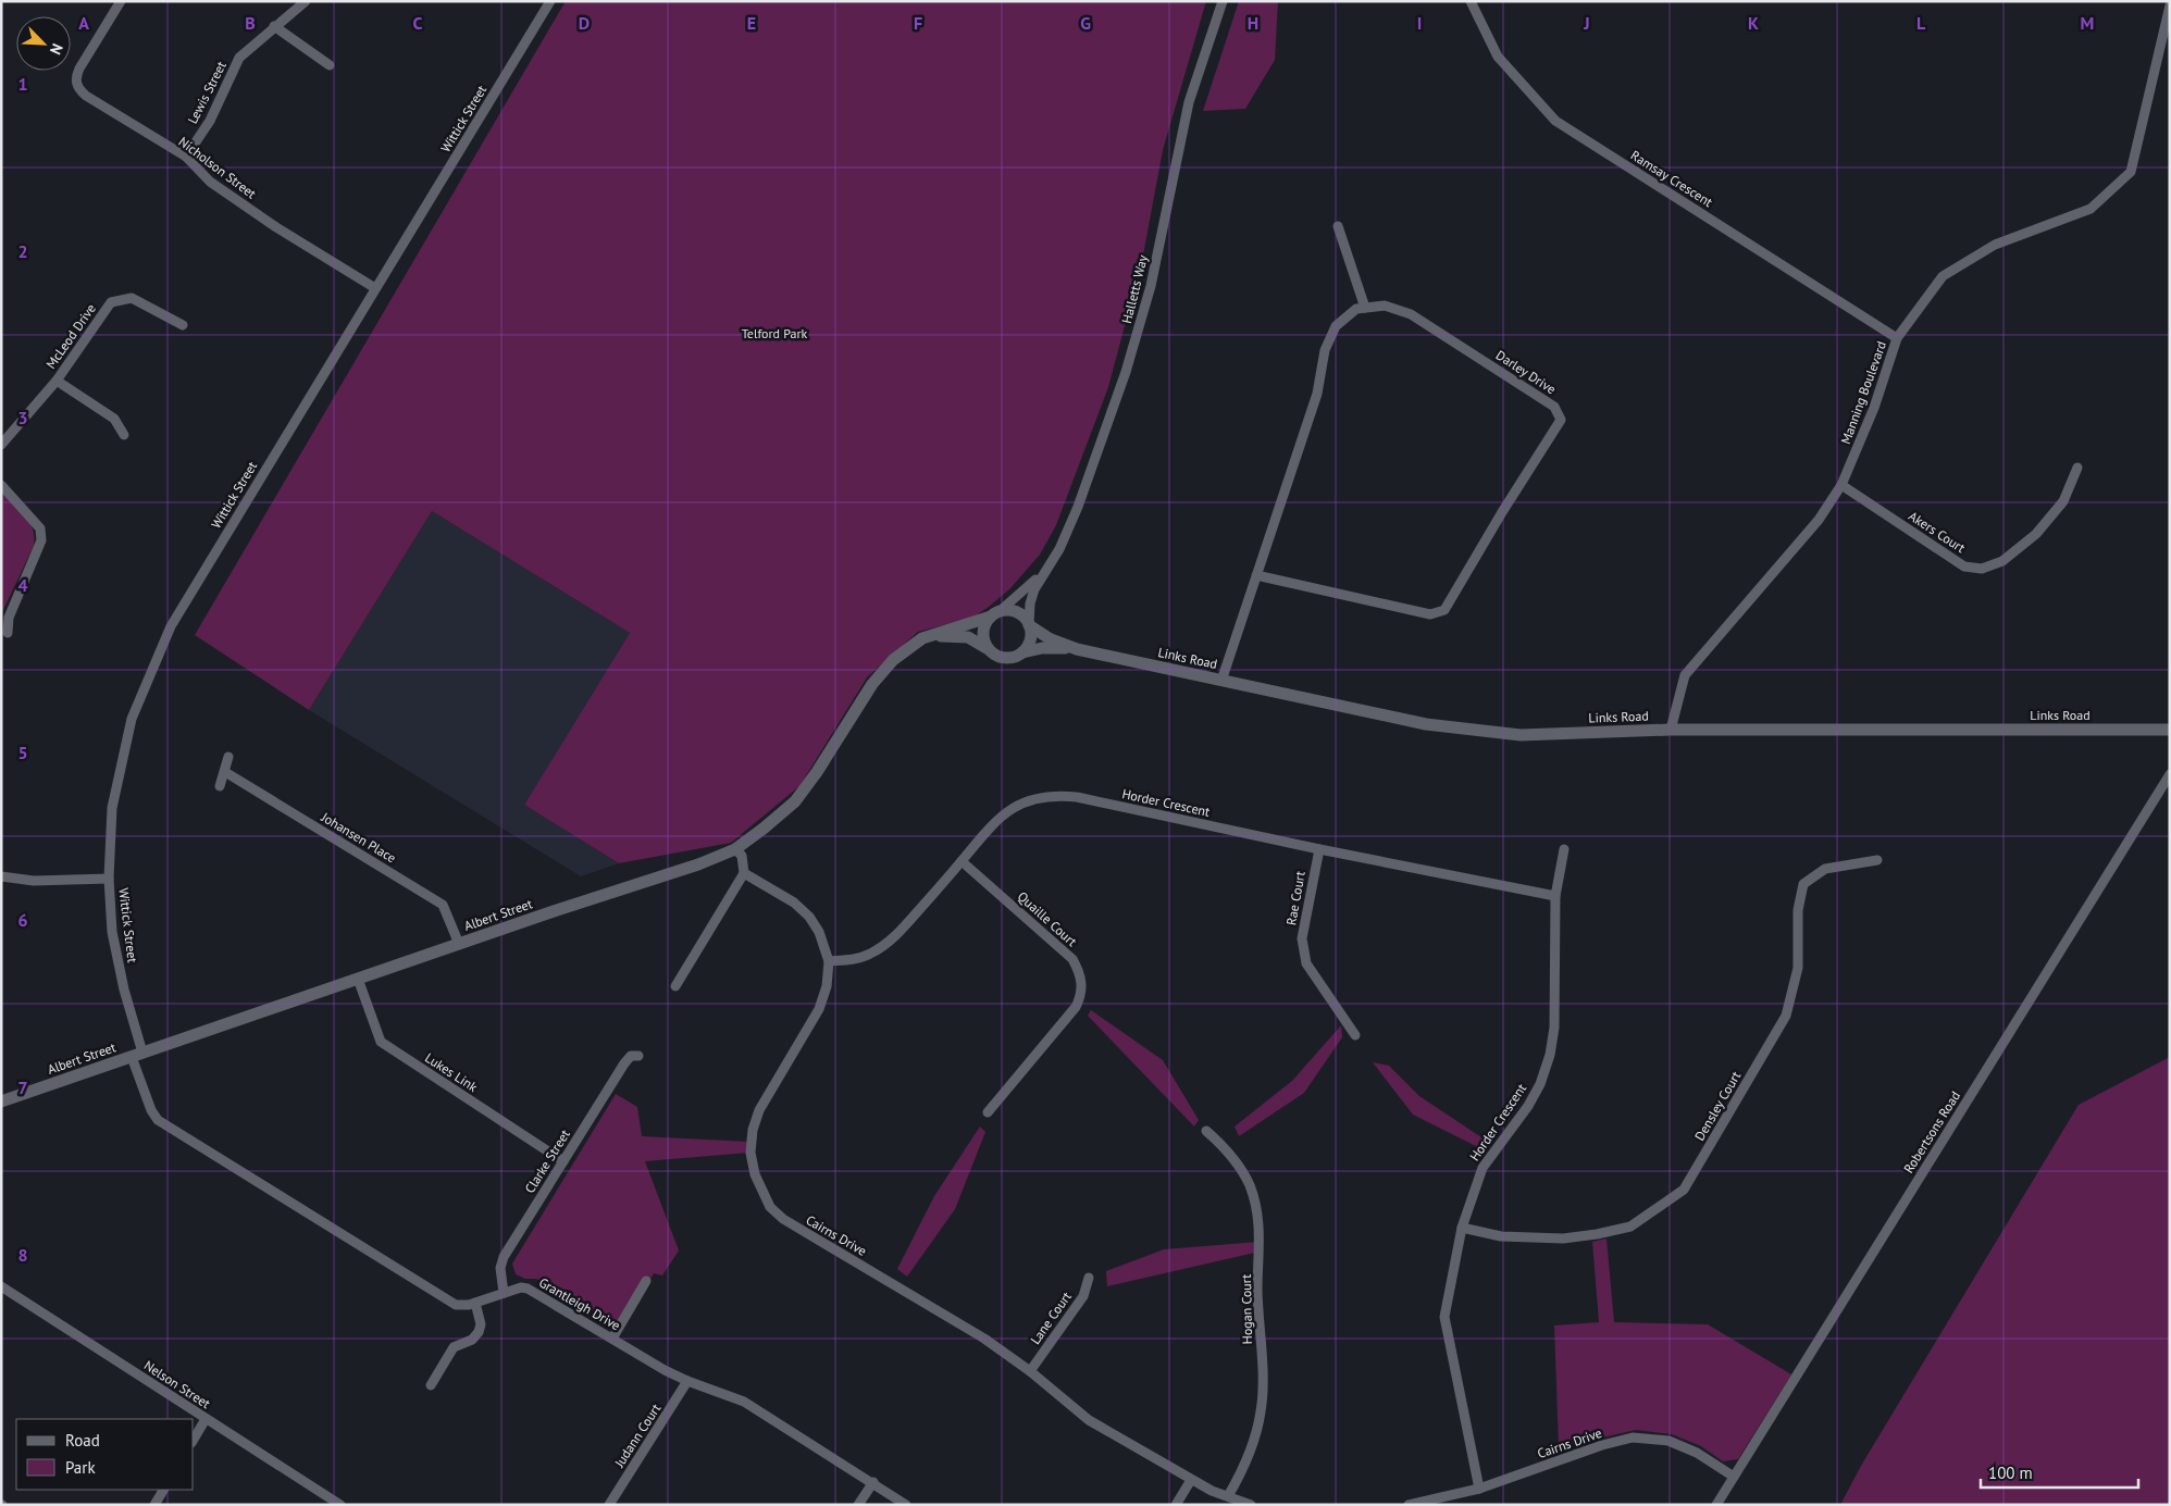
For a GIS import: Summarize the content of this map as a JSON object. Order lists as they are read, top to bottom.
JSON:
{
  "streets": {
    "street": [
      "Lewis Street",
      "Wittick Street",
      "Nicholson Street",
      "Ramsay Crescent",
      "Halletts Way",
      "McLeod Drive",
      "Darley Drive",
      "Manning Boulevard",
      "Akers Court",
      "Links Road",
      "Horder Crescent",
      "Johansen Place",
      "Rae Court",
      "Albert Street",
      "Quaille Court",
      "Lukes Link",
      "Densley Court",
      "Robertsons Road",
      "Clarke Street",
      "Cairns Drive",
      "Grantleigh Drive",
      "Hogan Court",
      "Lane Court",
      "Nelson Street",
      "Judann Court"
    ]
  },
  "crossings": [
    ["Lewis Street", "Nicholson Street"],
    ["Wittick Street", "Nicholson Street"],
    ["Wittick Street", "Albert Street"],
    ["Wittick Street", "Grantleigh Drive"],
    ["Ramsay Crescent", "Manning Boulevard"],
    ["Halletts Way", "Links Road"],
    ["Halletts Way", "Albert Street"],
    ["Manning Boulevard", "Akers Court"],
    ["Manning Boulevard", "Links Road"],
    ["Links Road", "Albert Street"],
    ["Horder Crescent", "Rae Court"],
    ["Horder Crescent", "Quaille Court"],
    ["Horder Crescent", "Densley Court"],
    ["Horder Crescent", "Cairns Drive"],
    ["Johansen Place", "Albert Street"],
    ["Albert Street", "Lukes Link"],
    ["Albert Street", "Grantleigh Drive"],
    ["Lukes Link", "Clarke Street"],
    ["Robertsons Road", "Cairns Drive"],
    ["Clarke Street", "Grantleigh Drive"],
    ["Cairns Drive", "Hogan Court"],
    ["Cairns Drive", "Lane Court"],
    ["Grantleigh Drive", "Judann Court"]
  ],
  "parks": ["Telford Park"],
  "legend": ["Road", "Park"],
  "scale_bar": "100 m",
  "north": "bottom right",
  "grid": {
    "columns": [
      "A",
      "B",
      "C",
      "D",
      "E",
      "F",
      "G",
      "H",
      "I",
      "J",
      "K",
      "L",
      "M"
    ],
    "rows": [
      "1",
      "2",
      "3",
      "4",
      "5",
      "6",
      "7",
      "8"
    ]
  }
}
